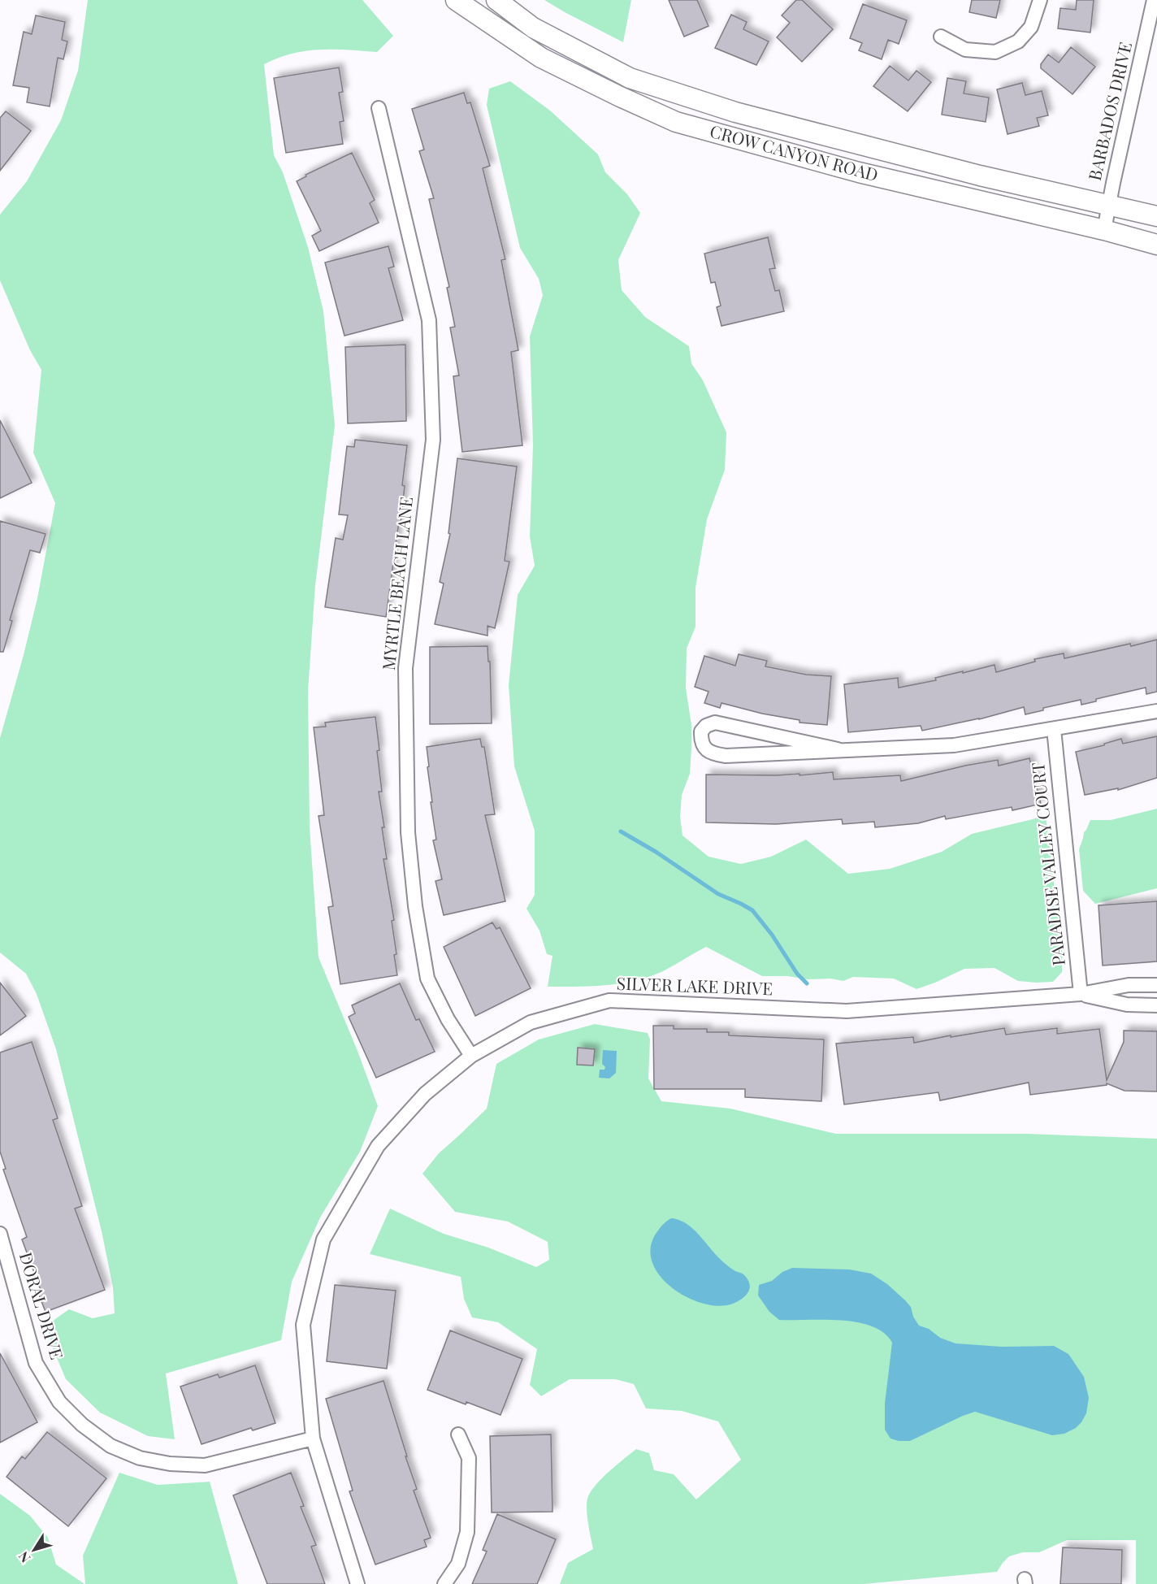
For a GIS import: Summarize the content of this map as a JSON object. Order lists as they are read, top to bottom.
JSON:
{
  "streets": {
    "main road": ["CROW CANYON ROAD"],
    "street": [
      "BARBADOS DRIVE",
      "MYRTLE BEACH LANE",
      "PARADISE VALLEY COURT",
      "SILVER LAKE DRIVE",
      "DORAL DRIVE"
    ]
  },
  "crossings": [
    ["BARBADOS DRIVE", "CROW CANYON ROAD"],
    ["MYRTLE BEACH LANE", "SILVER LAKE DRIVE"],
    ["PARADISE VALLEY COURT", "SILVER LAKE DRIVE"],
    ["SILVER LAKE DRIVE", "DORAL DRIVE"]
  ],
  "north": "bottom left"
}
